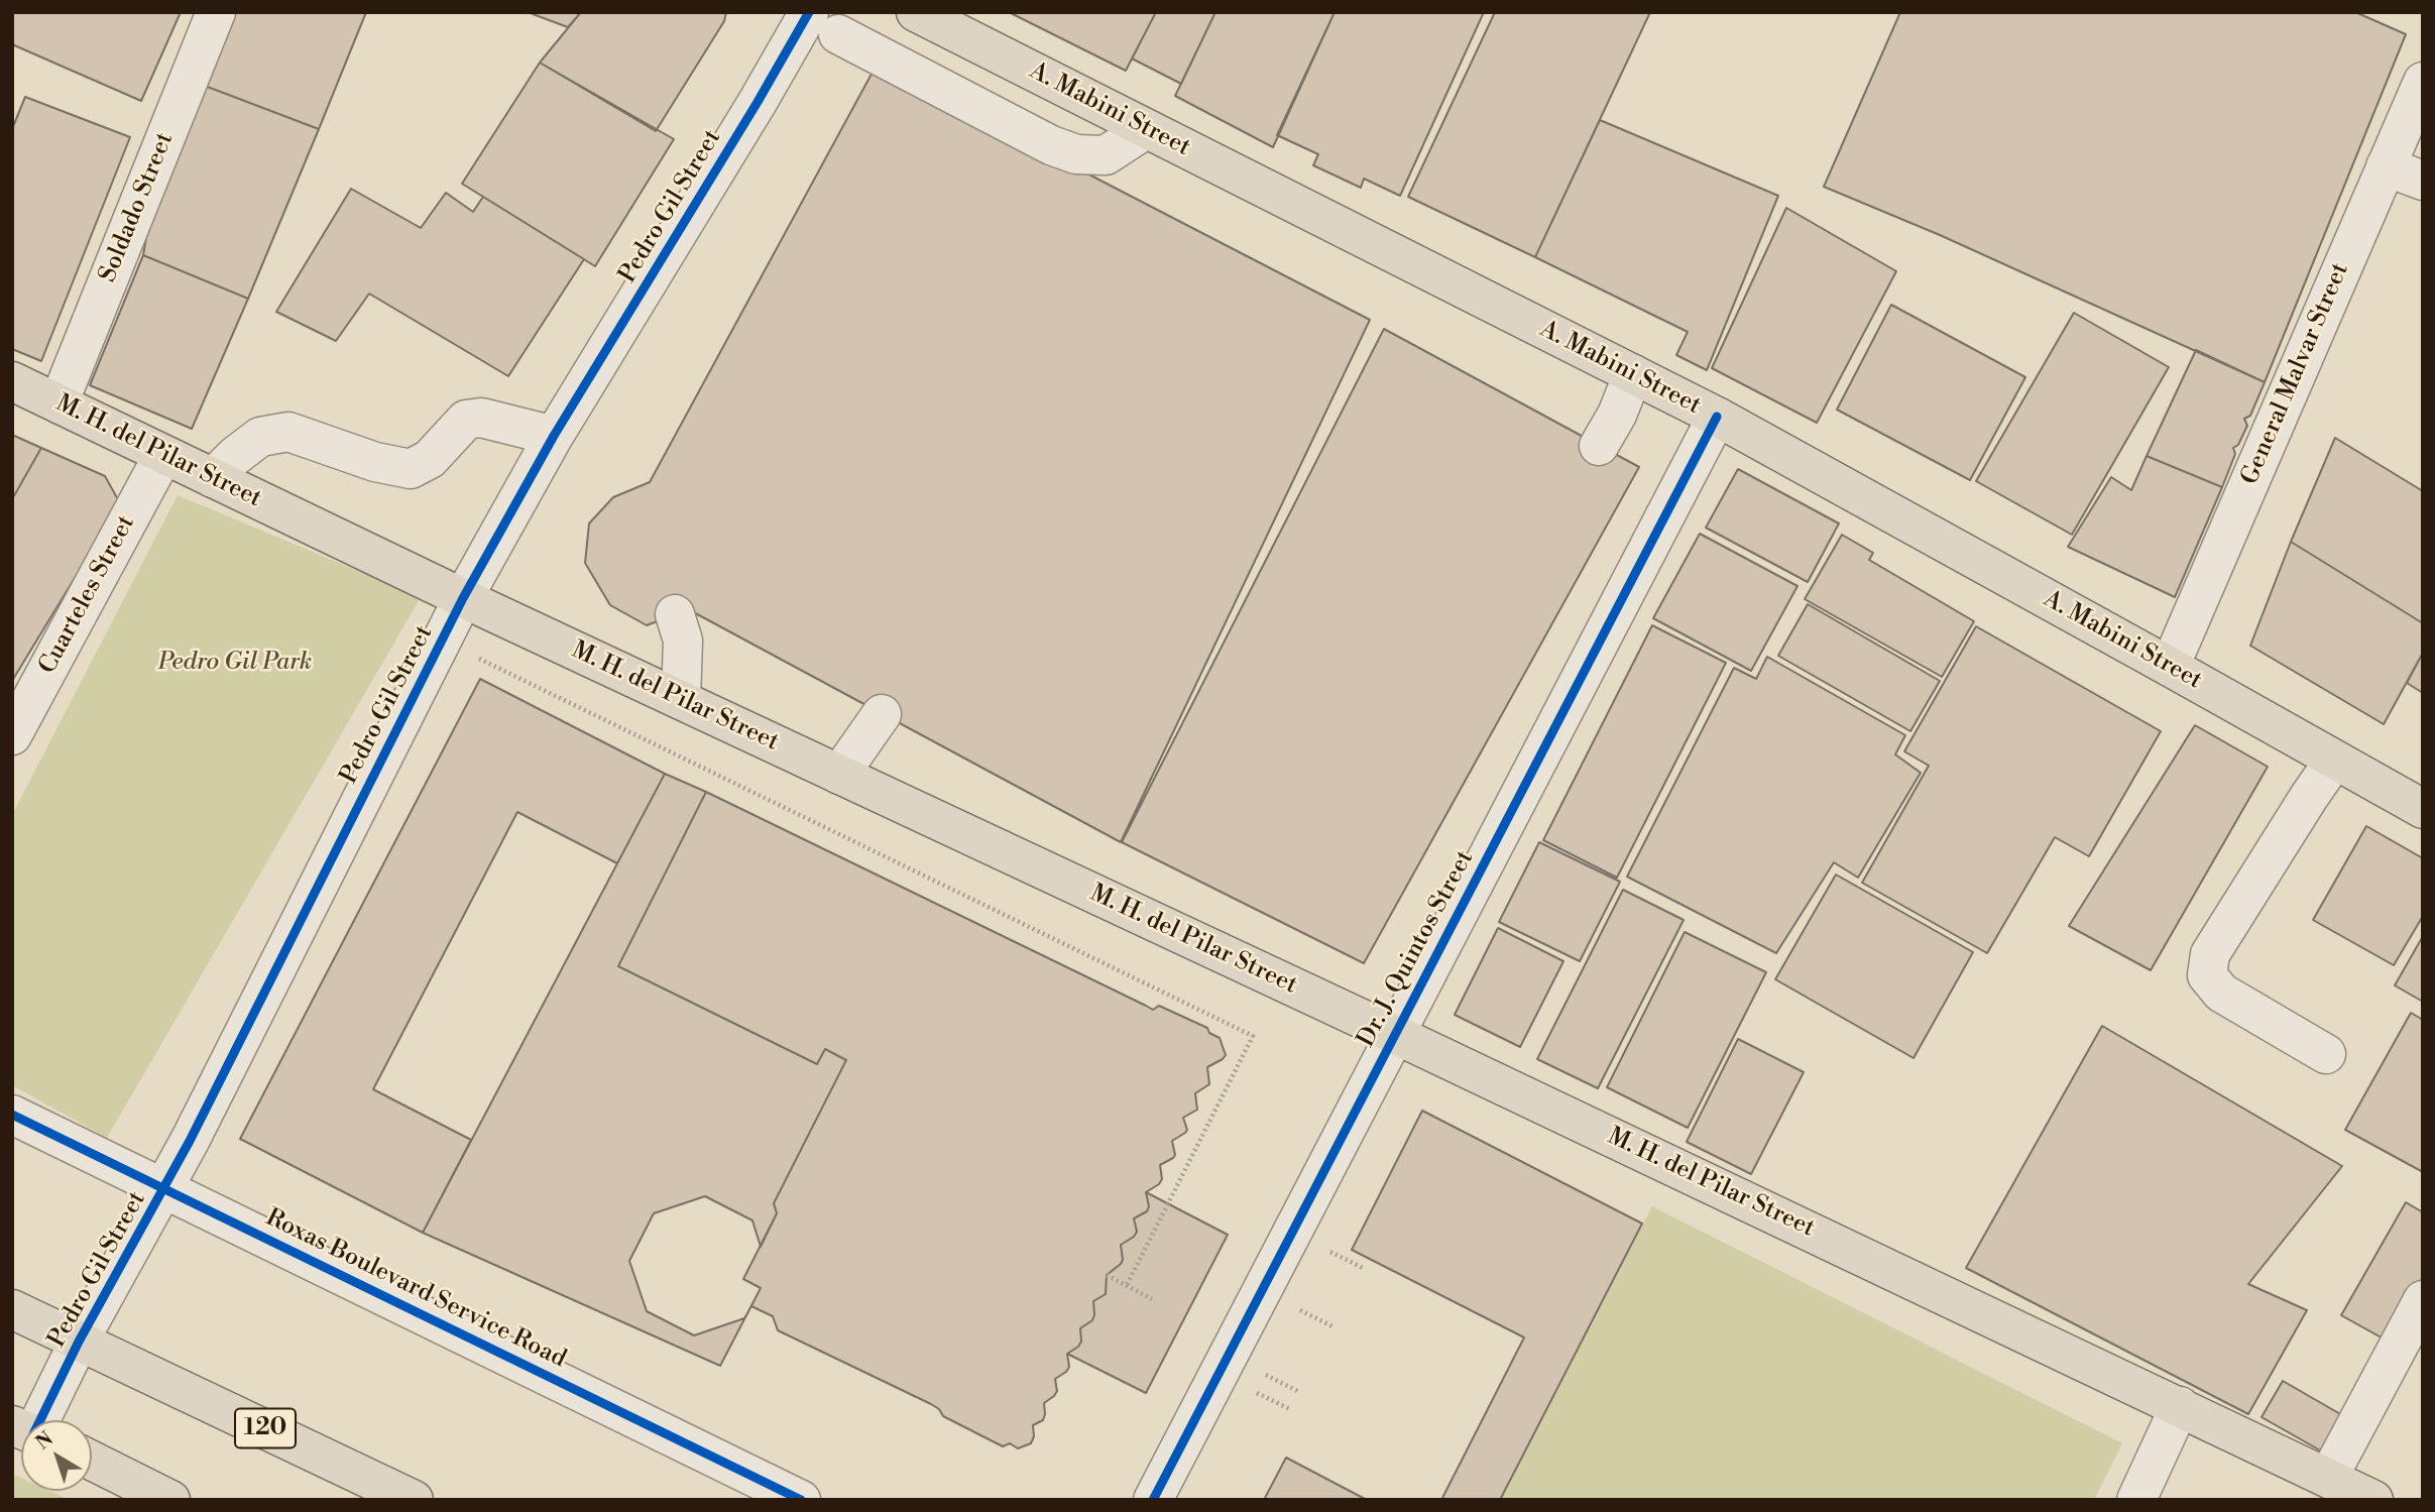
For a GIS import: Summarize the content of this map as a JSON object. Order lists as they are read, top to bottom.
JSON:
{
  "streets": {
    "main road": ["A. Mabini Street", "M. H. del Pilar Street", "120"],
    "street": [
      "Pedro Gil Street",
      "Soldado Street",
      "General Malvar Street",
      "Cuarteles Street",
      "Dr. J. Quintos Street",
      "Roxas Boulevard Service Road"
    ]
  },
  "crossings": [
    ["A. Mabini Street", "General Malvar Street"],
    ["A. Mabini Street", "Dr. J. Quintos Street"],
    ["Pedro Gil Street", "M. H. del Pilar Street"],
    ["Pedro Gil Street", "Roxas Boulevard Service Road"],
    ["Pedro Gil Street", "120"],
    ["Soldado Street", "M. H. del Pilar Street"],
    ["M. H. del Pilar Street", "Cuarteles Street"],
    ["M. H. del Pilar Street", "Dr. J. Quintos Street"]
  ],
  "parks": ["Pedro Gil Park"],
  "north": "top left"
}
